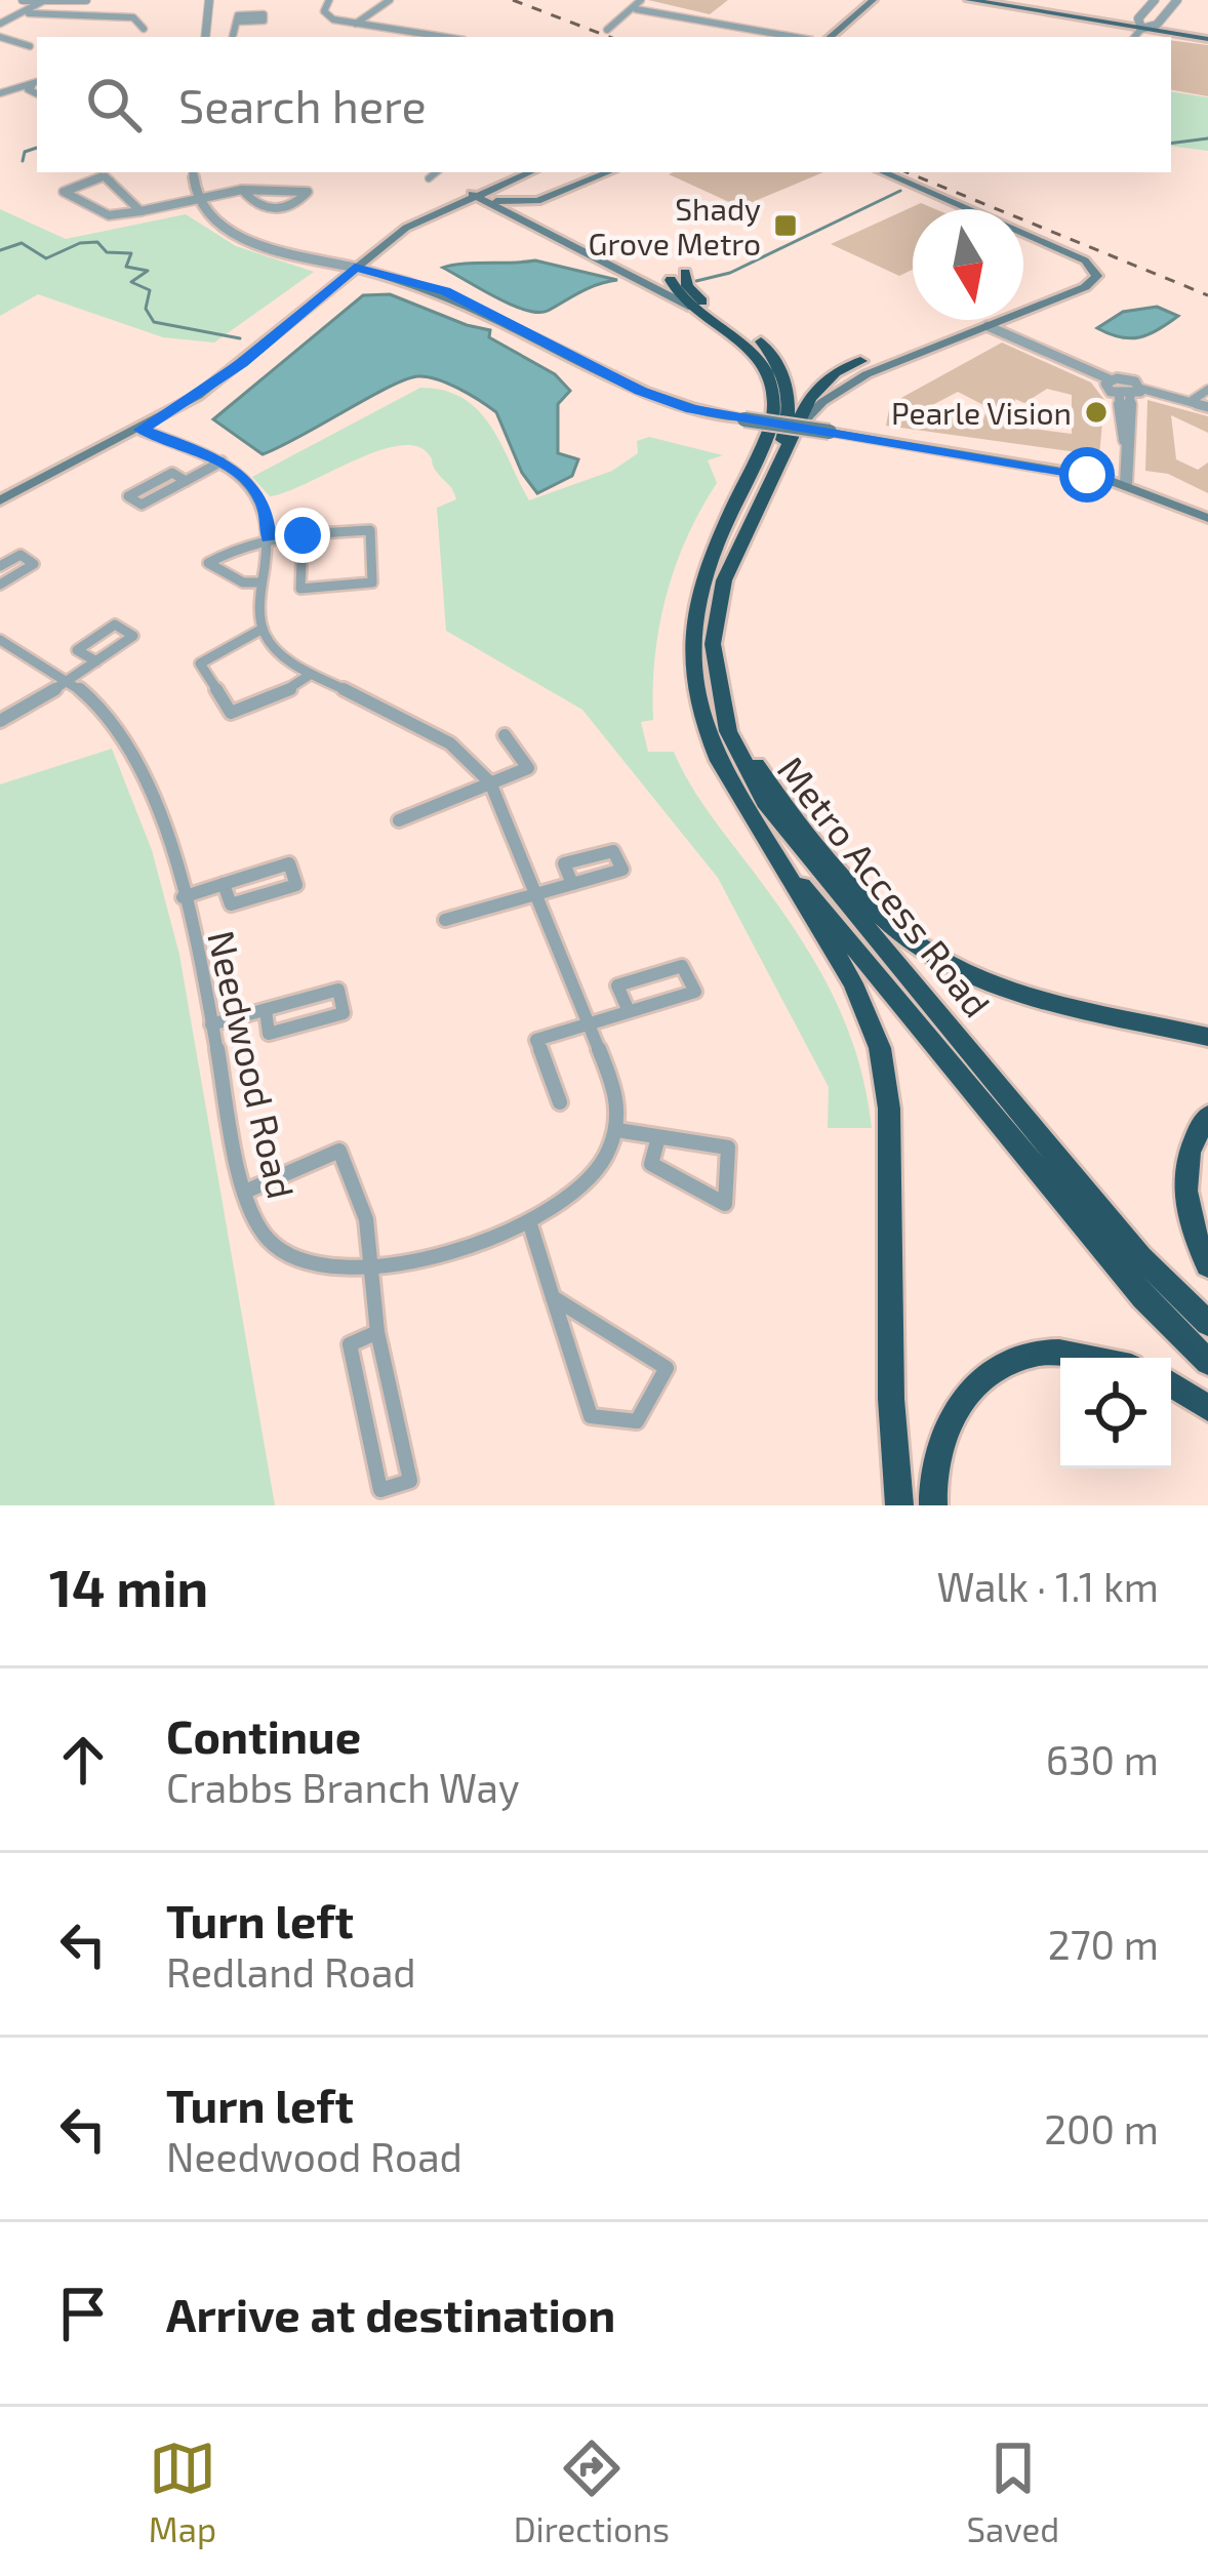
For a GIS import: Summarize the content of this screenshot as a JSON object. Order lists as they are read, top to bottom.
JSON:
{
  "streets": {
    "highway": ["Metro Access Road"],
    "street": ["Needwood Road"]
  },
  "places": {
    "transit": ["Shady Grove Metro"],
    "other": ["Pearle Vision"]
  },
  "north": "bottom",
  "page": {
    "search": "Search here",
    "heading": ["14 min", "Walk · 1.1 km"],
    "list": [
      ["Continue", "Crabbs Branch Way", "630 m"],
      ["Turn left", "Redland Road", "270 m"],
      ["Turn left", "Needwood Road", "200 m"],
      "Arrive at destination"
    ],
    "nav": ["Map", "Directions", "Saved"]
  }
}
